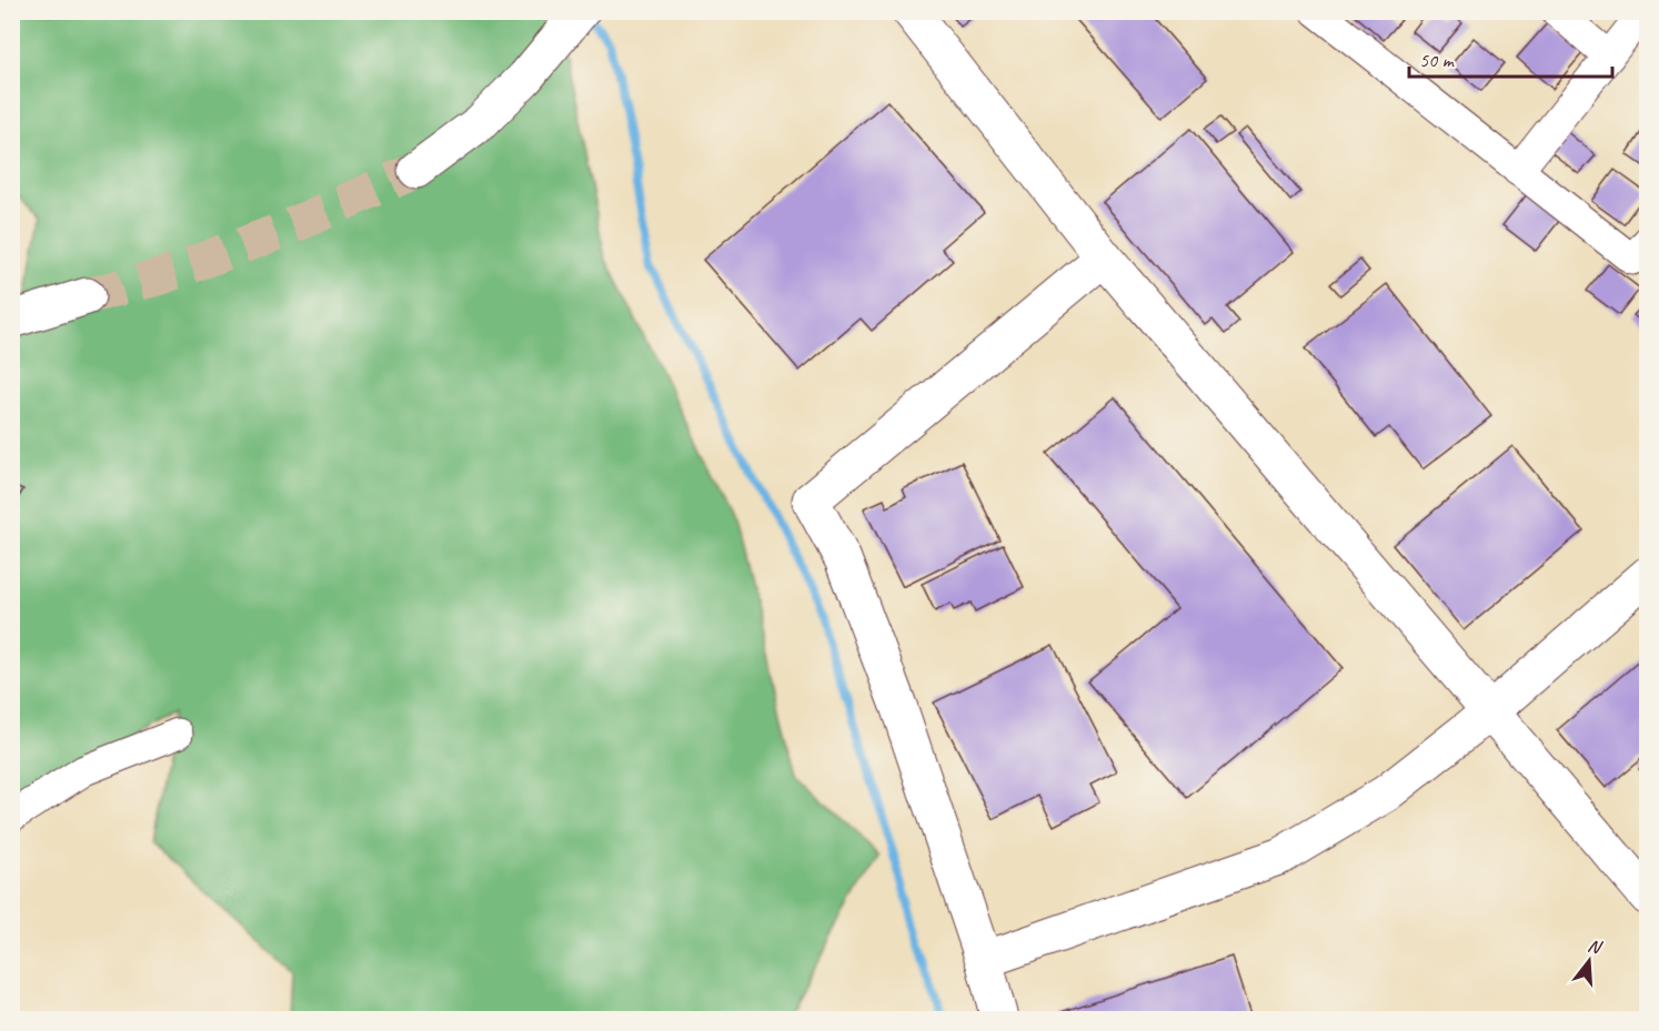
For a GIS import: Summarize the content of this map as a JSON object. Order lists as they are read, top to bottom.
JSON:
{
  "scale_bar": "50 m",
  "north": "top"
}
